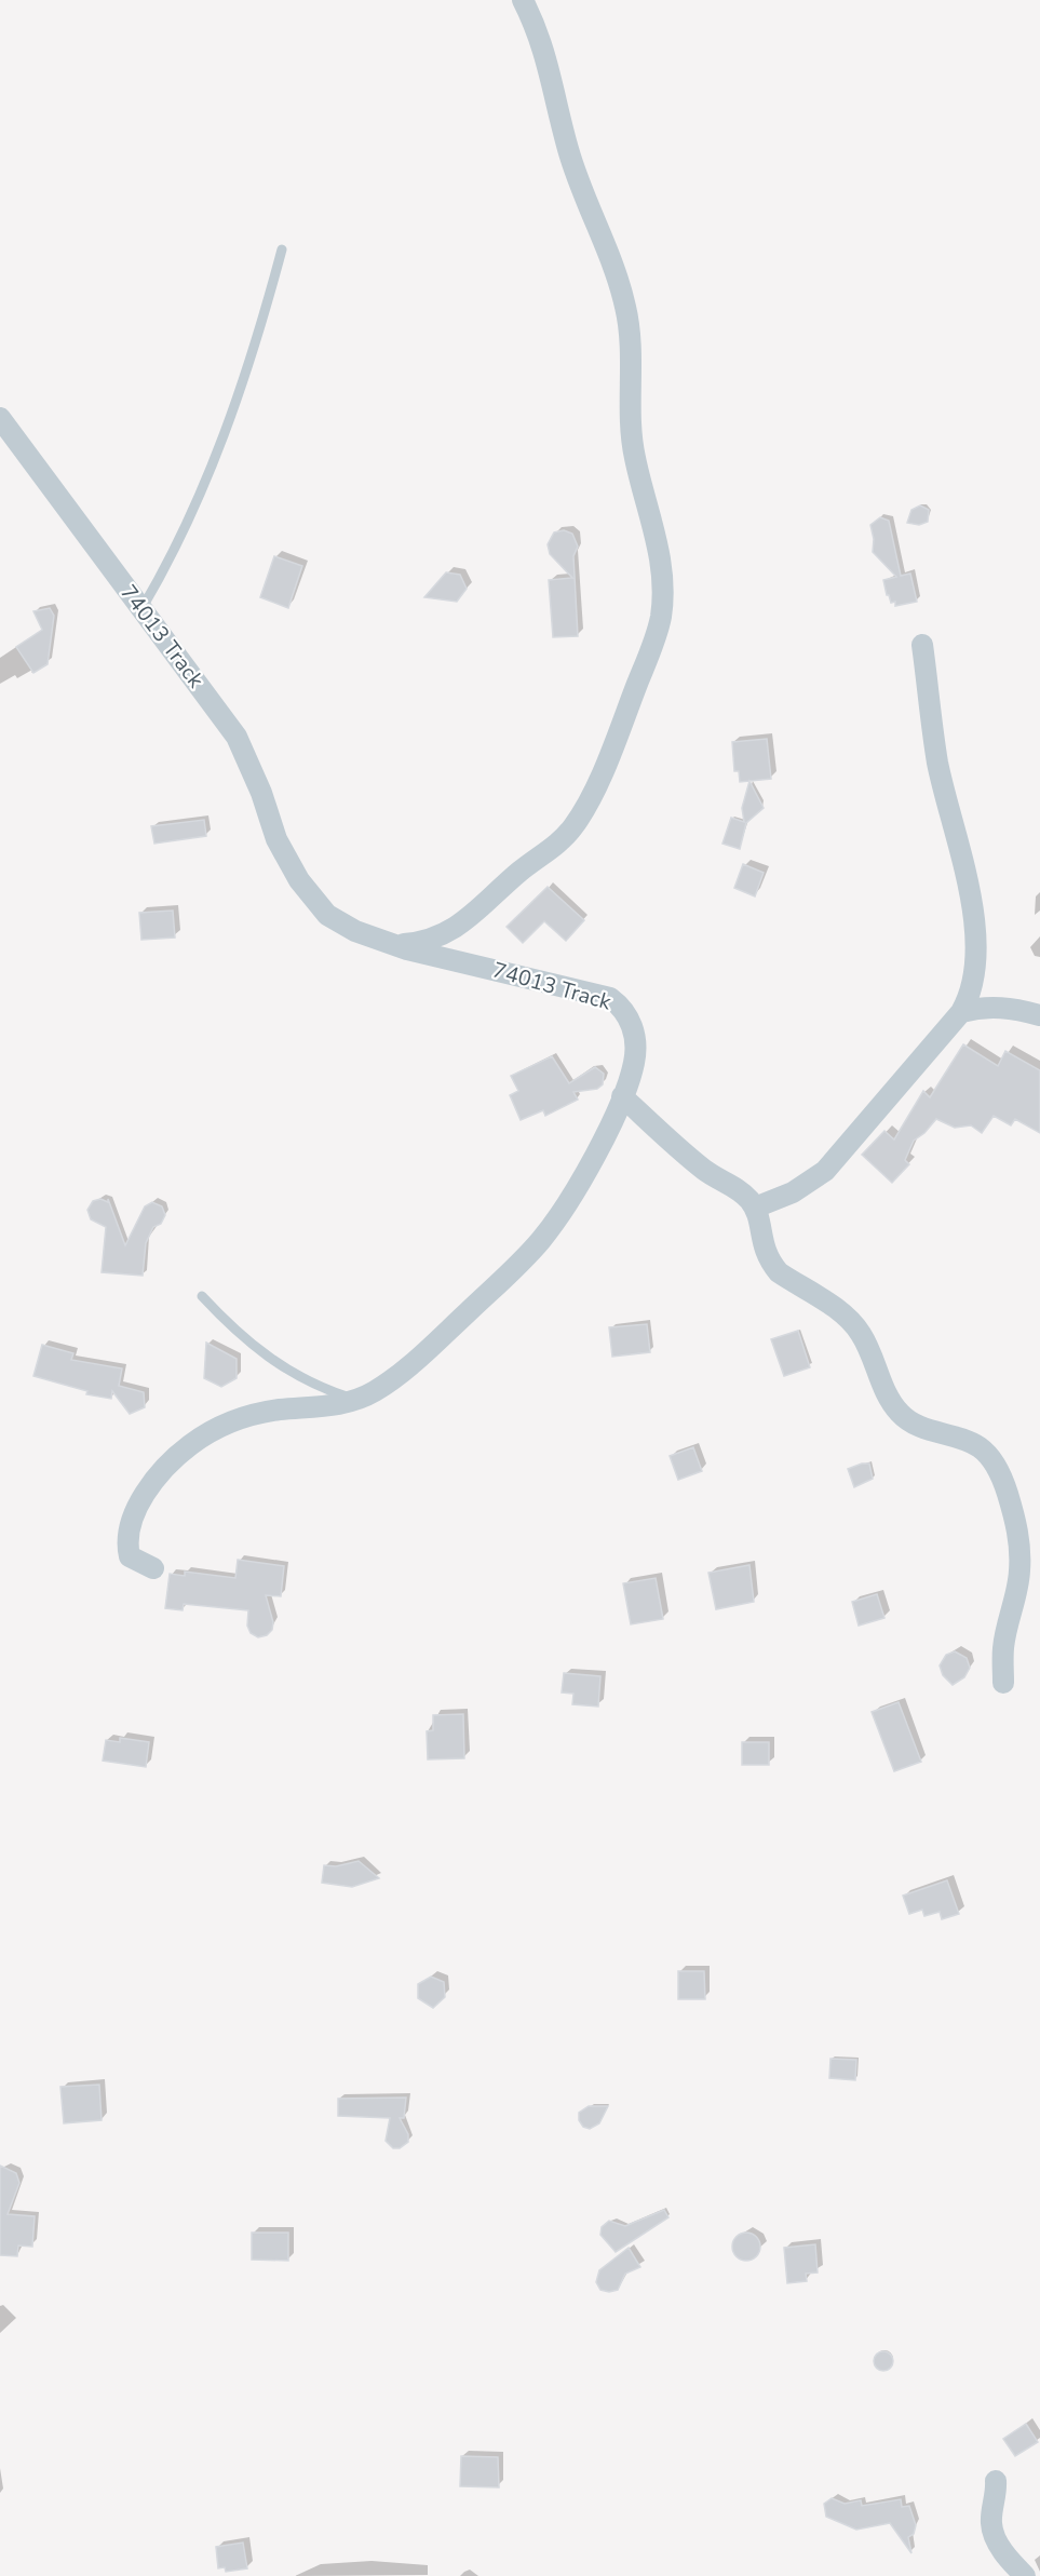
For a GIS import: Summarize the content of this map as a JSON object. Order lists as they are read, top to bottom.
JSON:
{
  "streets": {
    "street": ["74013 Track"]
  }
}
